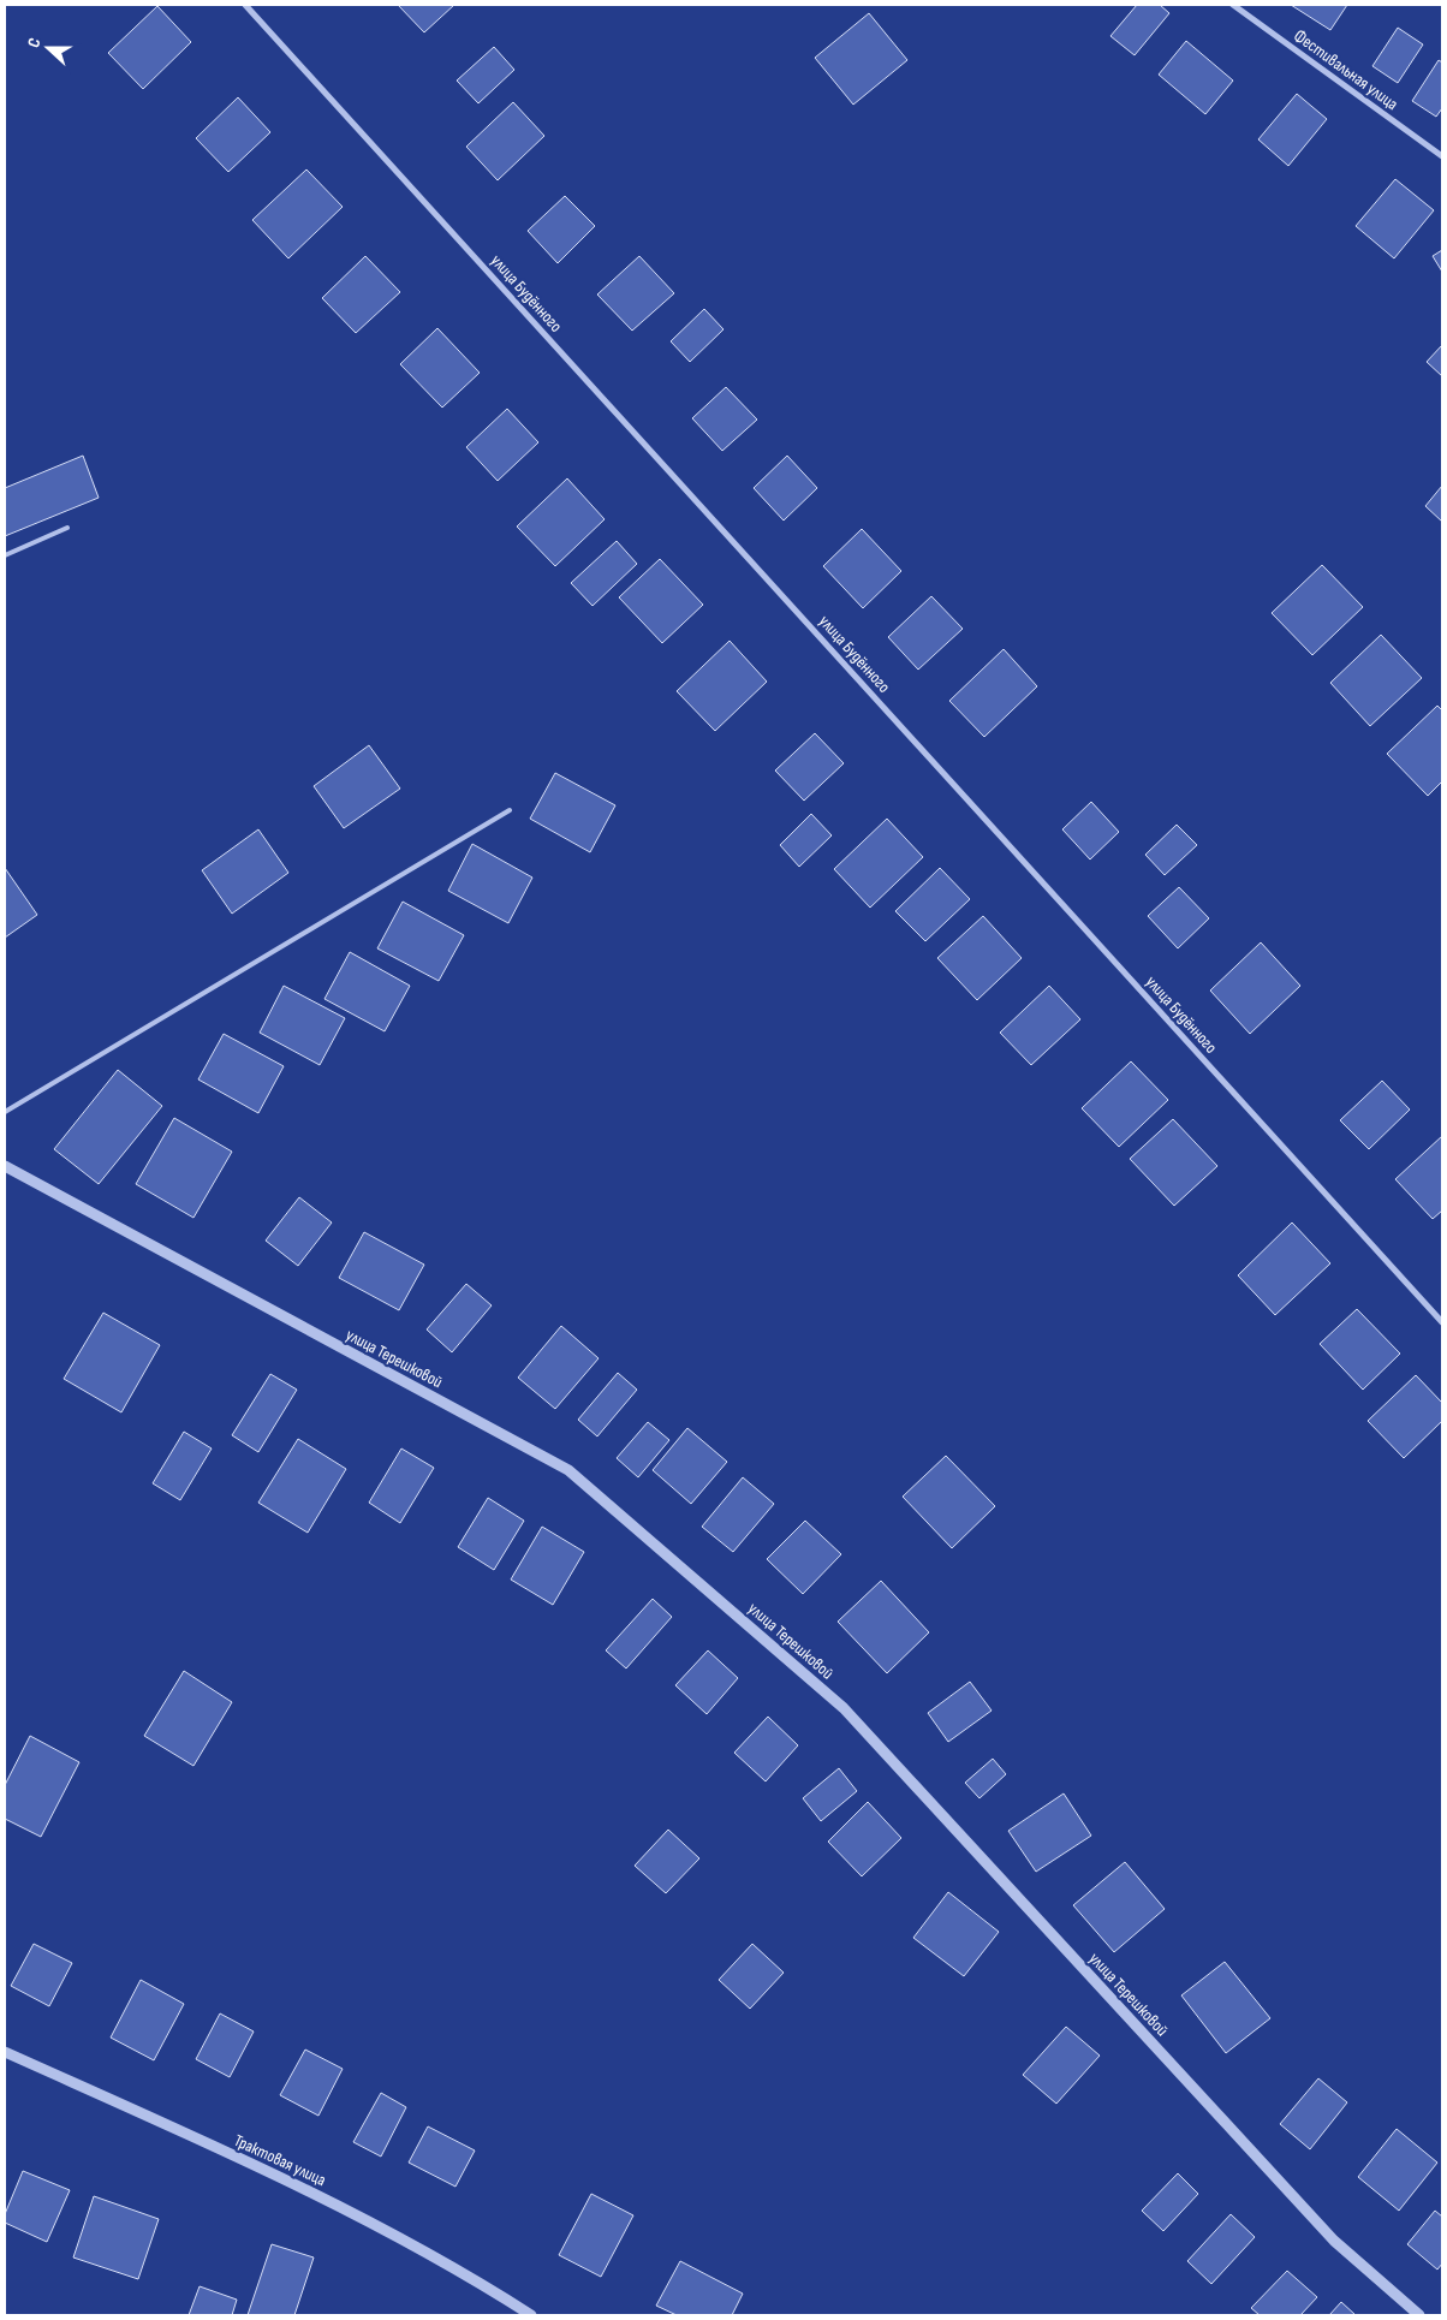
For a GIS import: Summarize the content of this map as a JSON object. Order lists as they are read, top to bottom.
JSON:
{
  "streets": {
    "street": [
      "Фестивальная улица",
      "улица Будённого",
      "улица Терешковой",
      "Трактовая улица"
    ]
  },
  "north": "left"
}
